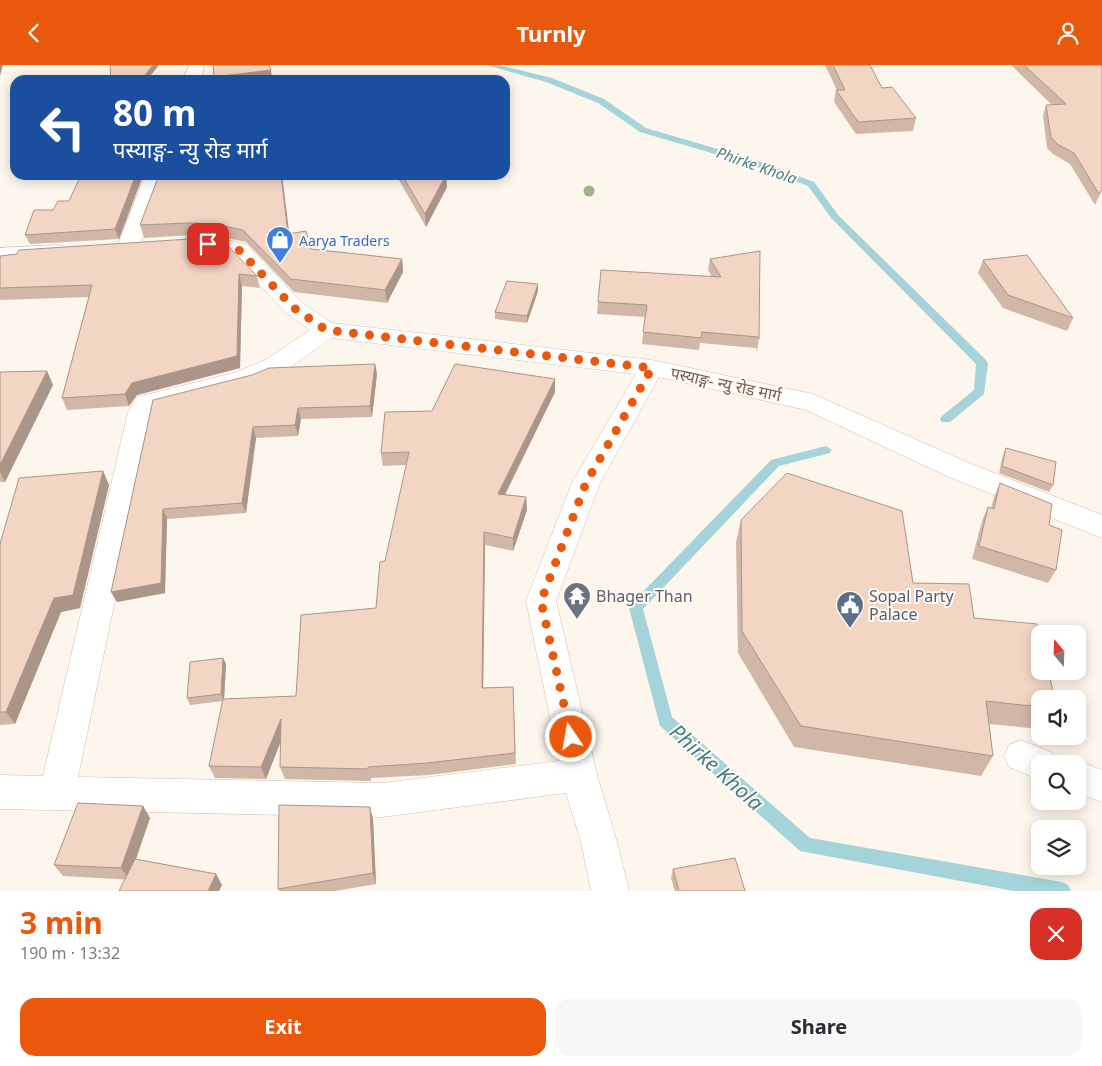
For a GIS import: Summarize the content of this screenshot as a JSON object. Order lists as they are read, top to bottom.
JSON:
{
  "streets": {
    "street": ["पस्याङ्ग- न्यु रोड मार्ग"]
  },
  "water": ["Phirke Khola"],
  "places": {
    "shop": ["Aarya Traders"],
    "temple": ["Bhager Than"],
    "public building": ["Sopal Party Palace"]
  },
  "north": "top",
  "page": {
    "header": "Turnly",
    "turn": ["80 m", "पस्याङ्ग- न्यु रोड मार्ग"],
    "heading": ["3 min", "190 m · 13:32"],
    "buttons": ["Exit", "Share"]
  }
}
